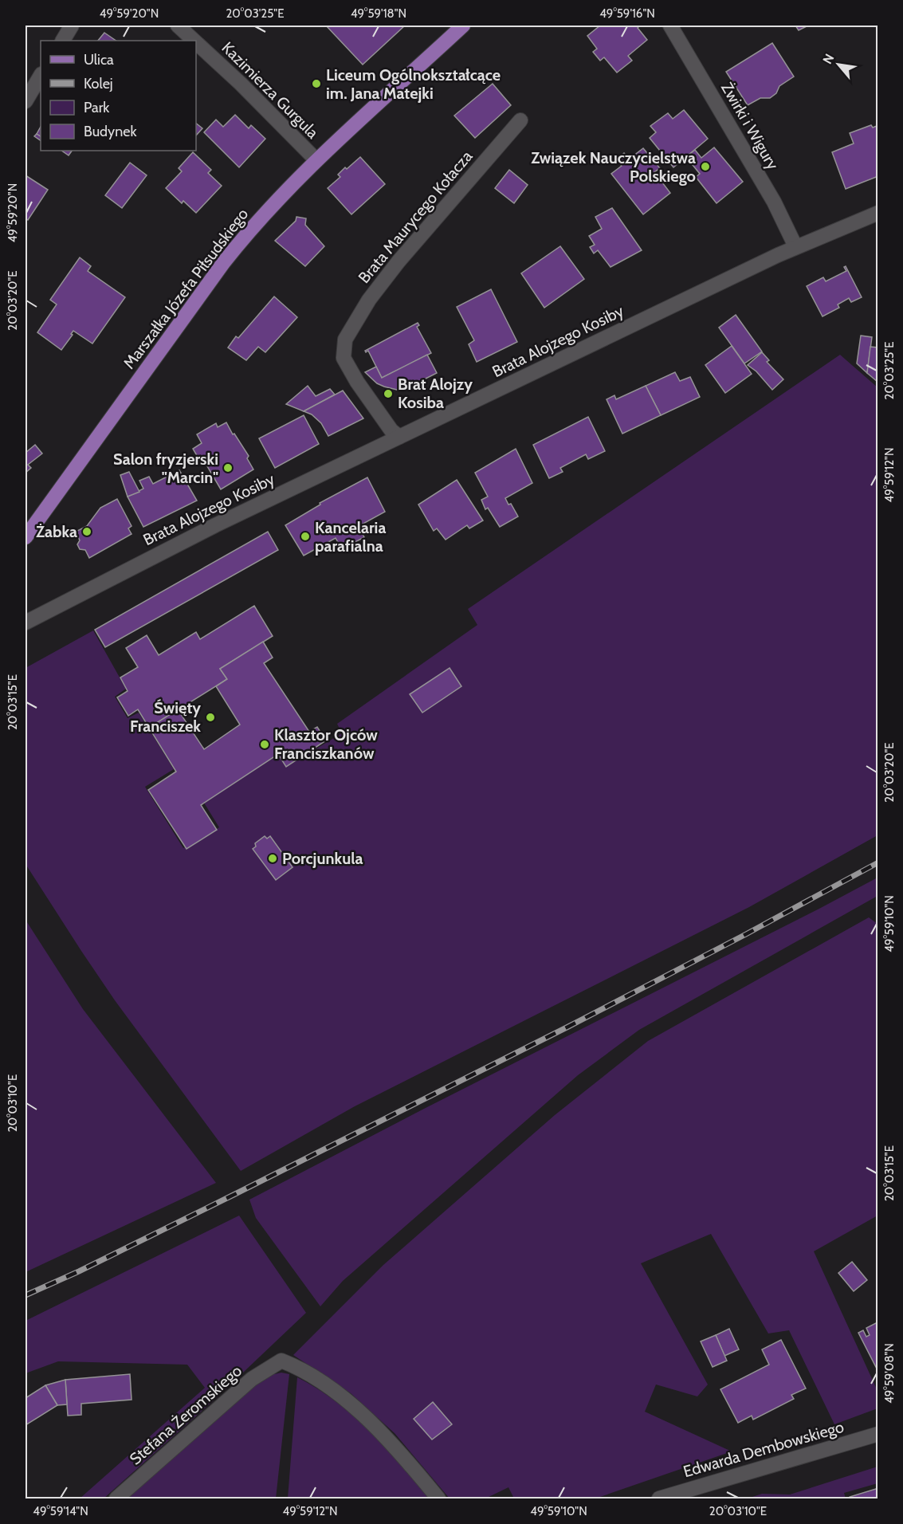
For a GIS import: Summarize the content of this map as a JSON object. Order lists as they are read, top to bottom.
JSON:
{
  "streets": {
    "main road": ["Marszałka Józefa Piłsudskiego"],
    "street": [
      "Kazimierza Gurgula",
      "Żwirki i Wigury",
      "Brata Maurycego Kołacza",
      "Brata Alojzego Kosiby",
      "Stefana Żeromskiego",
      "Edwarda Dembowskiego"
    ]
  },
  "crossings": [
    ["Kazimierza Gurgula", "Marszałka Józefa Piłsudskiego"],
    ["Żwirki i Wigury", "Brata Alojzego Kosiby"],
    ["Brata Maurycego Kołacza", "Brata Alojzego Kosiby"]
  ],
  "places": [
    "Liceum Ogólnokształcące im. Jana Matejki",
    "Związek Nauczycielstwa Polskiego",
    "Brat Alojzy Kosiba",
    "Salon fryzjerski \"Marcin\"",
    "Żabka",
    "Kancelaria parafialna",
    "Święty Franciszek",
    "Klasztor Ojców Franciszkanów",
    "Porcjunkula"
  ],
  "legend": [
    "Ulica",
    "Kolej",
    "Park",
    "Budynek"
  ],
  "north": "top left",
  "coordinates": [
    "49°59'20\"N",
    "20°03'25\"E",
    "49°59'18\"N",
    "49°59'16\"N",
    "20°03'20\"E",
    "49°59'12\"N",
    "20°03'15\"E",
    "49°59'10\"N",
    "20°03'10\"E",
    "49°59'08\"N",
    "49°59'14\"N"
  ]
}
